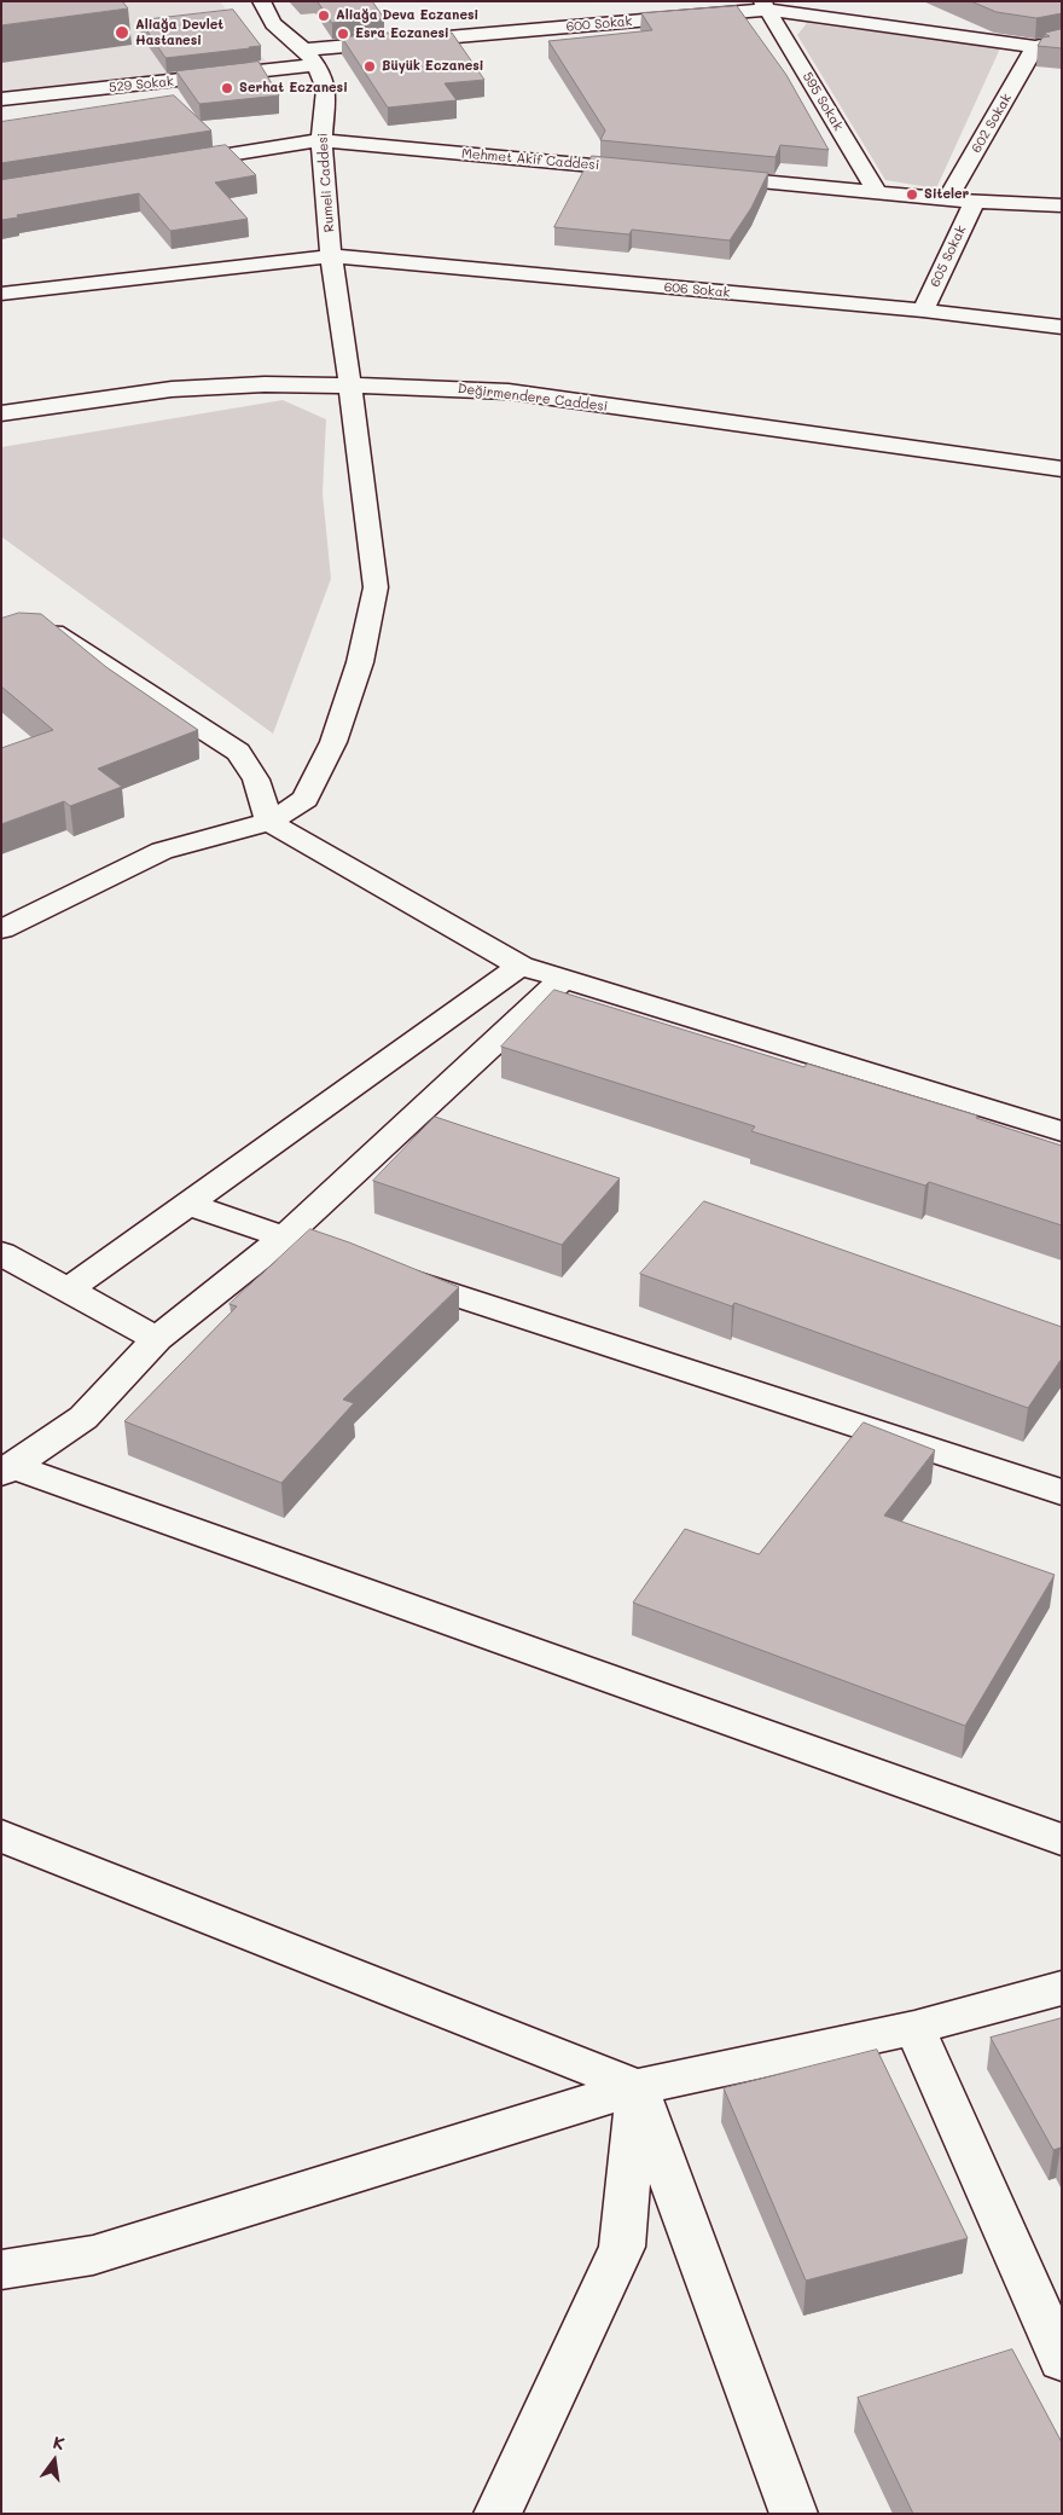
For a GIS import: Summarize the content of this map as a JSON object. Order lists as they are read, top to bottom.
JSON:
{
  "streets": {
    "street": [
      "600 Sokak",
      "529 Sokak",
      "595 Sokak",
      "602 Sokak",
      "Mehmet Akif Caddesi",
      "Rumeli Caddesi",
      "605 Sokak",
      "606 Sokak",
      "Değirmendere Caddesi"
    ]
  },
  "crossings": [
    ["600 Sokak", "595 Sokak"],
    ["600 Sokak", "602 Sokak"],
    ["600 Sokak", "Rumeli Caddesi"],
    ["529 Sokak", "Rumeli Caddesi"],
    ["Mehmet Akif Caddesi", "Rumeli Caddesi"],
    ["Rumeli Caddesi", "606 Sokak"],
    ["Rumeli Caddesi", "Değirmendere Caddesi"],
    ["605 Sokak", "606 Sokak"]
  ],
  "places": [
    "Aliağa Deva Eczanesi",
    "Aliağa Devlet Hastanesi",
    "Esra Eczanesi",
    "Büyük Eczanesi",
    "Serhat Eczanesi",
    "Siteler"
  ],
  "north": "top"
}
